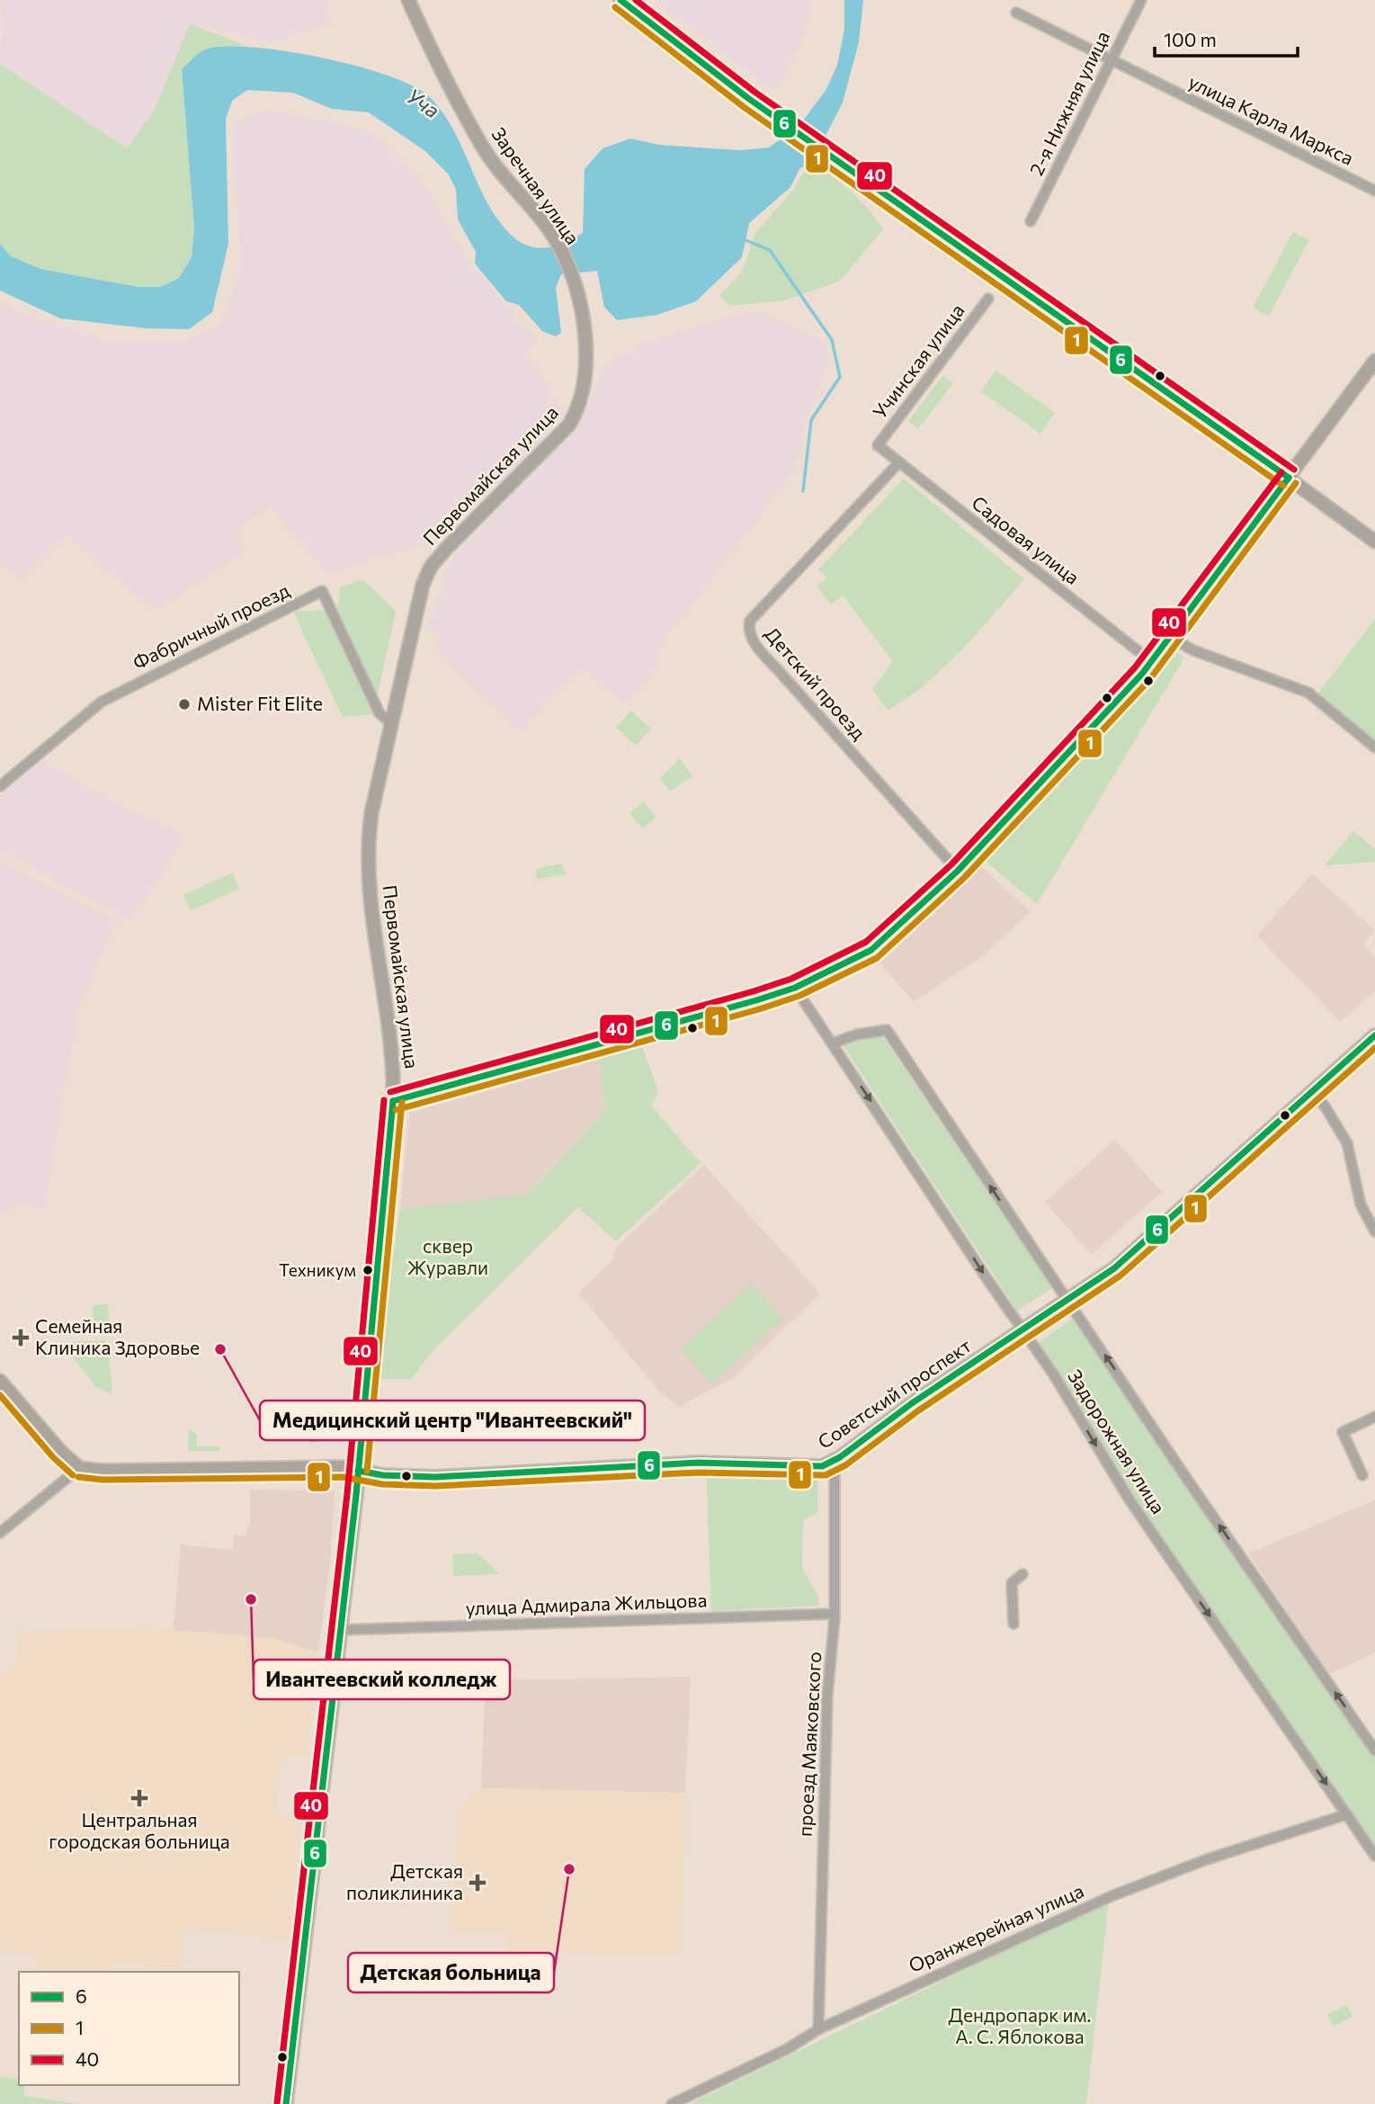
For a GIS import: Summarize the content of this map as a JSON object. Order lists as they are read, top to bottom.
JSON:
{
  "streets": {
    "main road": ["Заречная улица", "Первомайская улица", "Советский проспект"],
    "street": [
      "2-я Нижняя улица",
      "улица Карла Маркса",
      "Учинская улица",
      "Садовая улица",
      "Фабричный проезд",
      "Детский проезд",
      "Задорожная улица",
      "улица Адмирала Жильцова",
      "проезд Маяковского",
      "Оранжерейная улица"
    ]
  },
  "crossings": [
    ["2-я Нижняя улица", "улица Карла Маркса"],
    ["Заречная улица", "Первомайская улица"],
    ["Учинская улица", "Садовая улица"],
    ["Первомайская улица", "Фабричный проезд"],
    ["Первомайская улица", "Советский проспект"],
    ["Первомайская улица", "улица Адмирала Жильцова"],
    ["Садовая улица", "Детский проезд"],
    ["Советский проспект", "Задорожная улица"],
    ["Советский проспект", "проезд Маяковского"],
    ["Задорожная улица", "Оранжерейная улица"],
    ["улица Адмирала Жильцова", "проезд Маяковского"],
    ["проезд Маяковского", "Оранжерейная улица"]
  ],
  "water": ["Уча"],
  "parks": ["сквер Журавли", "Дендропарк им. А. С. Яблокова"],
  "places": {
    "other": [
      "Mister Fit Elite",
      "Техникум",
      "Медицинский центр \"Ивантеевский\"",
      "Ивантеевский колледж",
      "Детская больница"
    ],
    "health": ["Семейная Клиника Здоровье", "Центральная городская больница", "Детская поликлиника"]
  },
  "lines": ["transit line 6", "transit line 40", "transit line 1"],
  "legend": ["6", "1", "40"],
  "scale_bar": "100 m"
}
